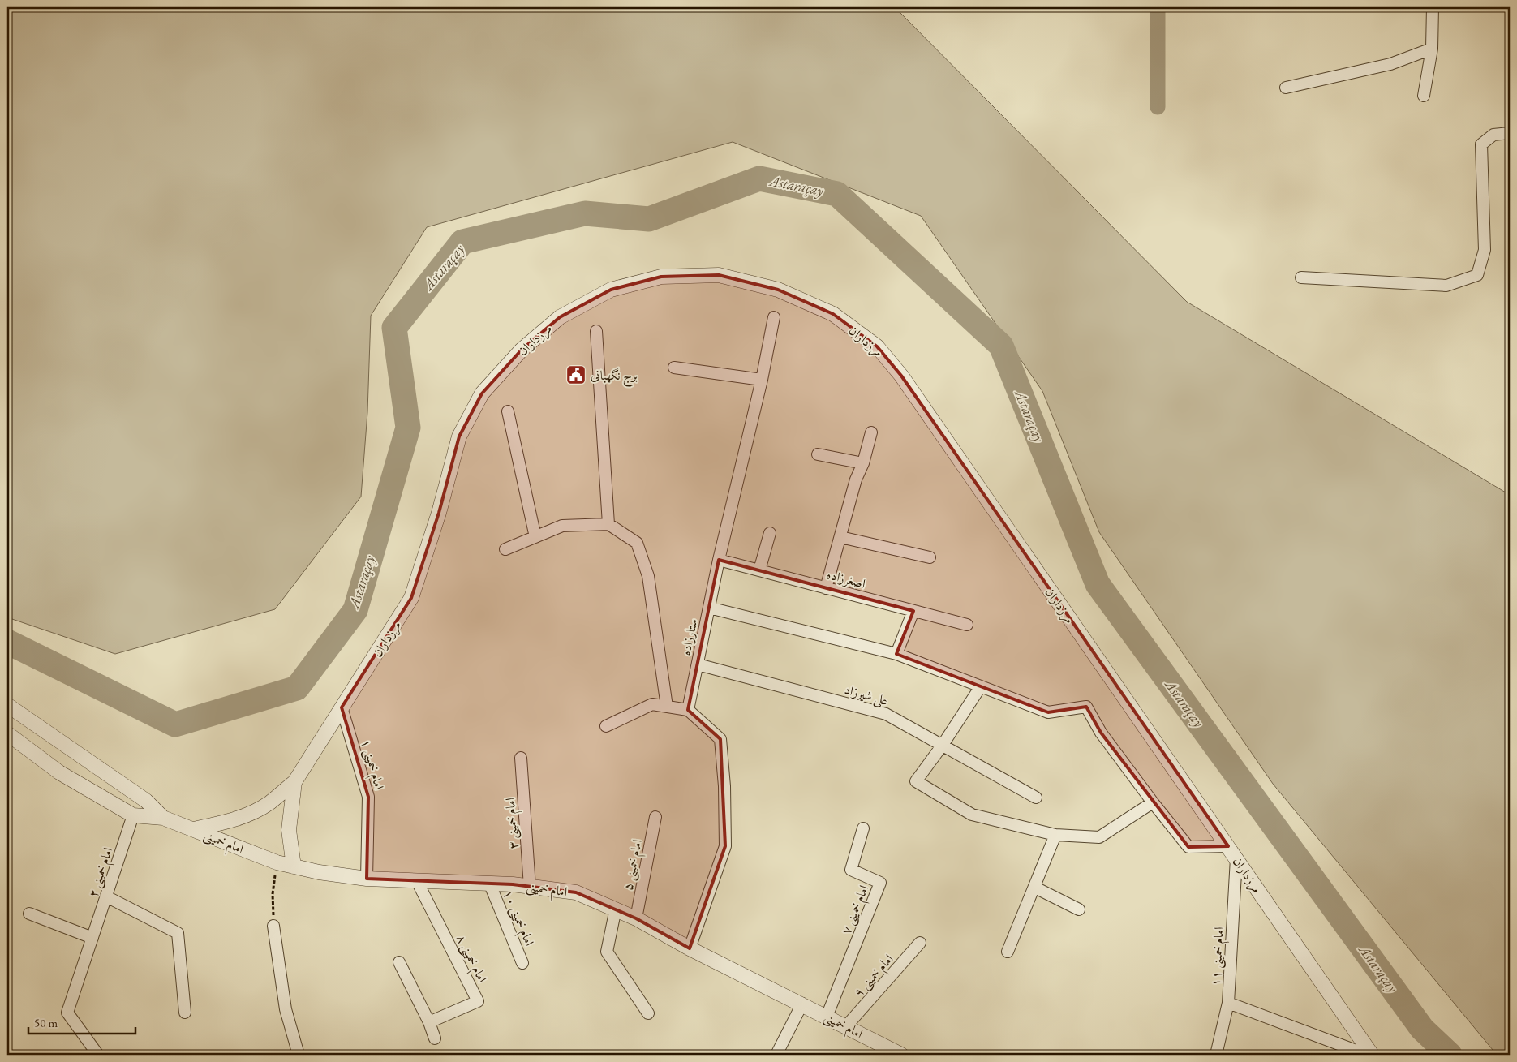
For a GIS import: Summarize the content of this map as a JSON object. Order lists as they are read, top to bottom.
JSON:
{
  "streets": {
    "street": [
      "مرزداران",
      "اصغرزاده",
      "ستارزاده",
      "علی شیرزاد",
      "امام خمینی ۱",
      "امام خمینی ۳",
      "امام خمینی",
      "امام خمینی ۵",
      "امام خمینی ۲",
      "امام خمینی ۷",
      "امام خمینی ۱۰",
      "امام خمینی ۱۱",
      "امام خمینی ۸",
      "امام خمینی ۹"
    ]
  },
  "crossings": [
    ["مرزداران", "امام خمینی ۱"],
    ["مرزداران", "امام خمینی"],
    ["مرزداران", "امام خمینی ۱۱"],
    ["اصغرزاده", "ستارزاده"],
    ["ستارزاده", "علی شیرزاد"],
    ["امام خمینی ۱", "امام خمینی"],
    ["امام خمینی ۳", "امام خمینی"],
    ["امام خمینی", "امام خمینی ۵"],
    ["امام خمینی", "امام خمینی ۲"],
    ["امام خمینی", "امام خمینی ۷"],
    ["امام خمینی", "امام خمینی ۱۰"],
    ["امام خمینی", "امام خمینی ۸"],
    ["امام خمینی", "امام خمینی ۹"]
  ],
  "water": ["Astaraçay"],
  "places": {
    "public building": ["برج نگهبانی"]
  },
  "scale_bar": "50 m"
}
